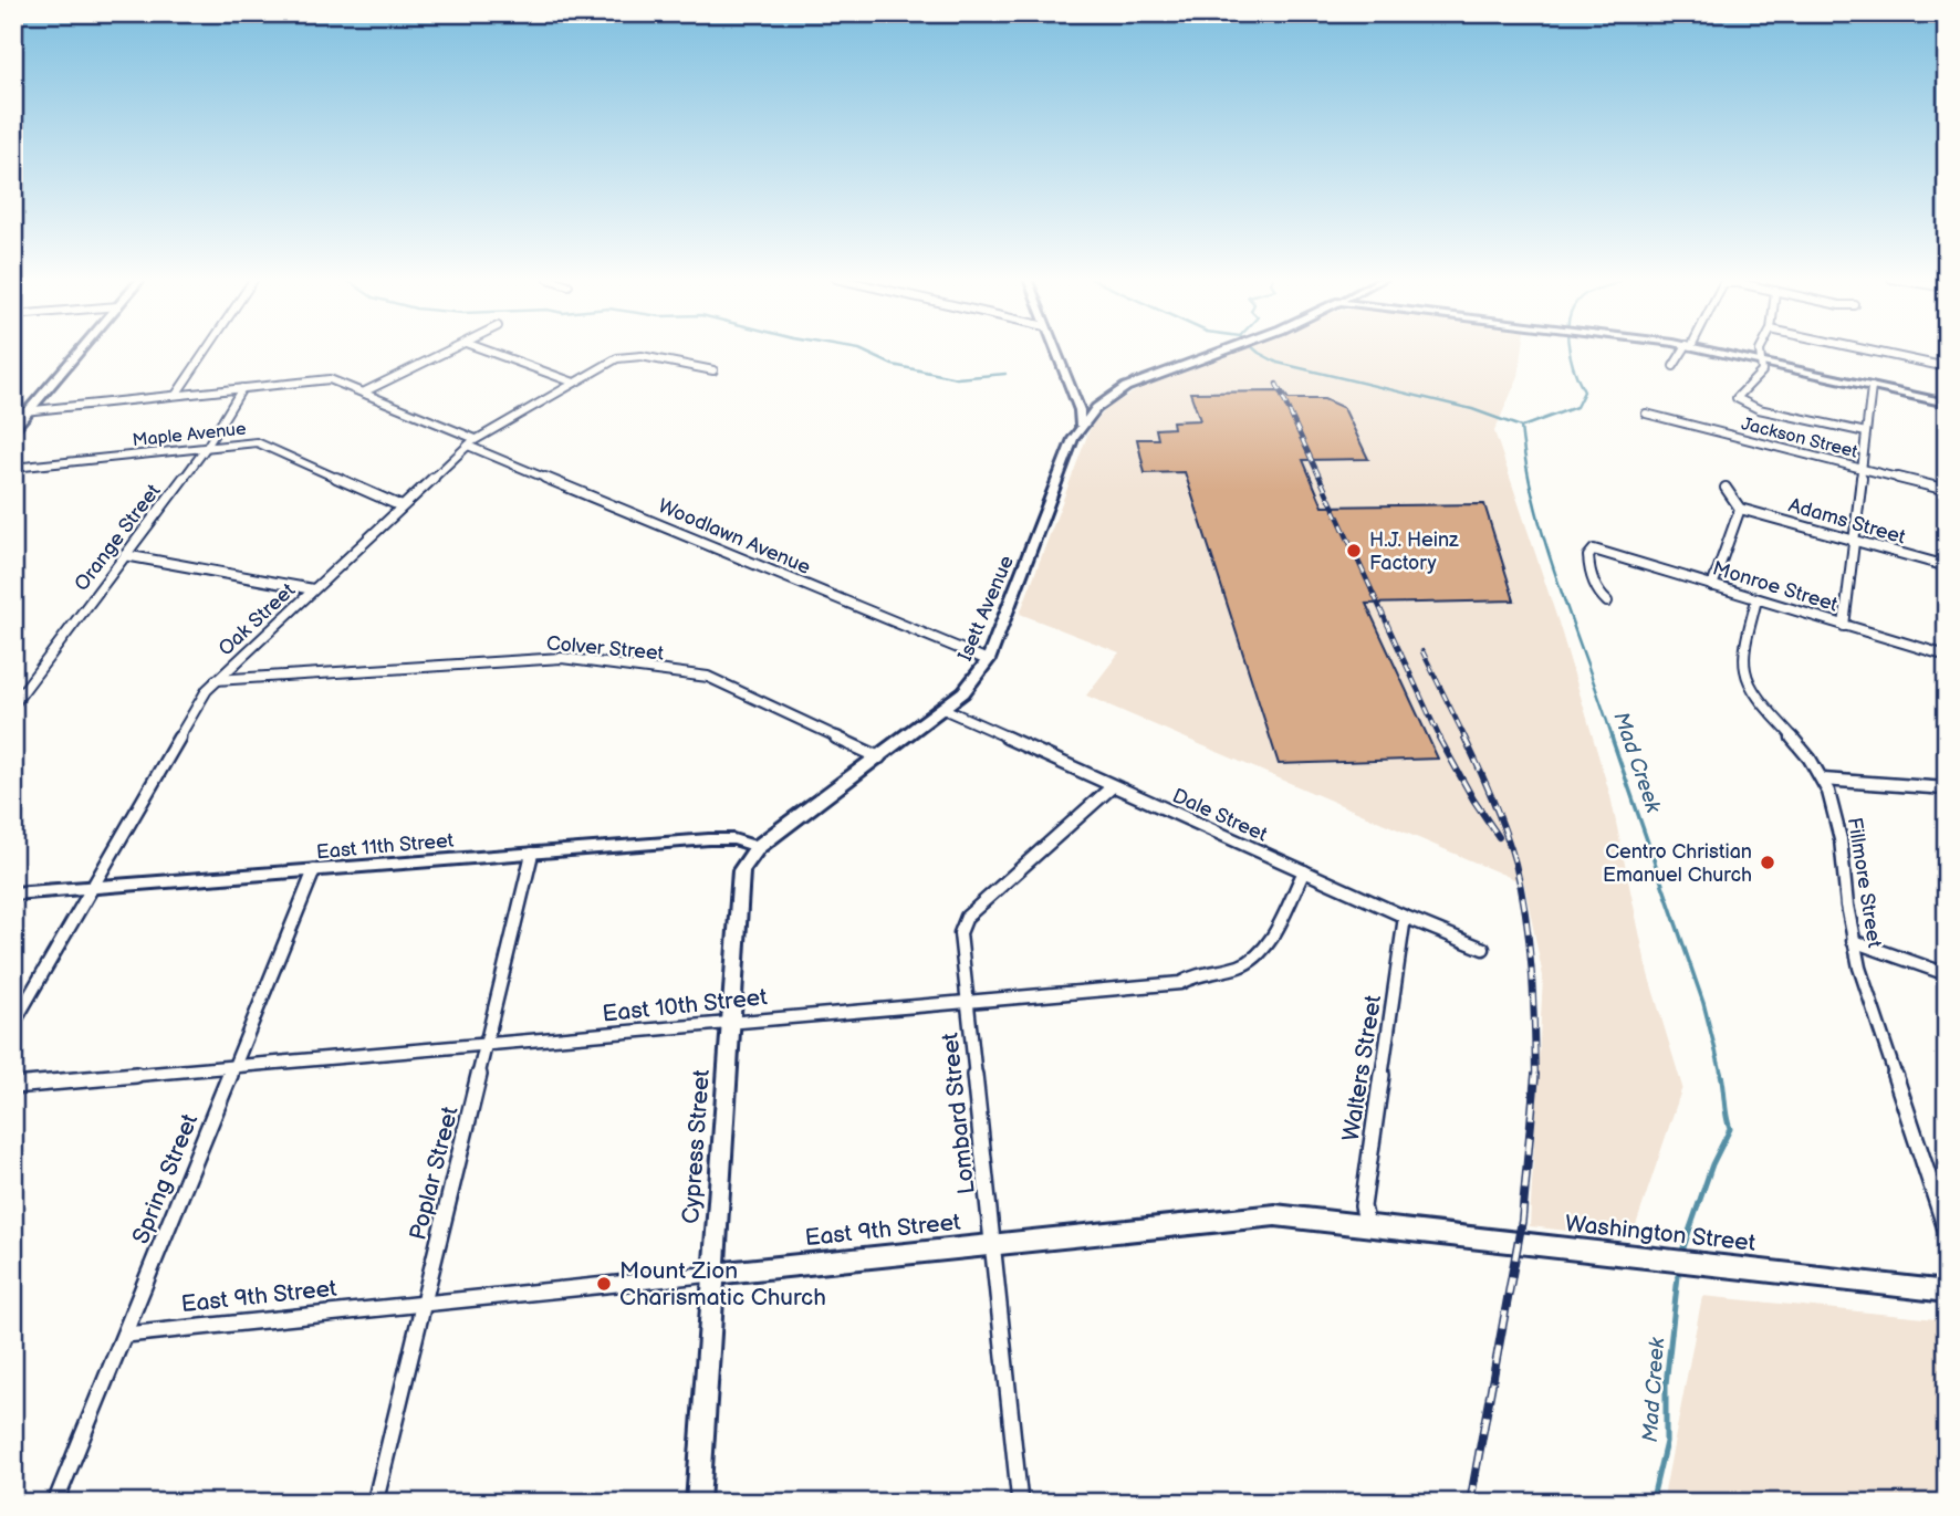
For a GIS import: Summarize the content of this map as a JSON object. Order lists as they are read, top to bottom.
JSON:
{
  "streets": {
    "main road": [
      "Isett Avenue",
      "Cypress Street",
      "East 9th Street",
      "Washington Street"
    ],
    "street": [
      "Maple Avenue",
      "Jackson Street",
      "Adams Street",
      "Woodlawn Avenue",
      "Orange Street",
      "Monroe Street",
      "Oak Street",
      "Colver Street",
      "Dale Street",
      "East 11th Street",
      "Fillmore Street",
      "East 10th Street",
      "Walters Street",
      "Lombard Street",
      "Poplar Street",
      "Spring Street"
    ]
  },
  "crossings": [
    ["Maple Avenue", "Orange Street"],
    ["Maple Avenue", "Oak Street"],
    ["Woodlawn Avenue", "Isett Avenue"],
    ["Woodlawn Avenue", "Oak Street"],
    ["Monroe Street", "Fillmore Street"],
    ["Isett Avenue", "Colver Street"],
    ["Isett Avenue", "Dale Street"],
    ["Isett Avenue", "East 11th Street"],
    ["Isett Avenue", "Cypress Street"],
    ["Oak Street", "Colver Street"],
    ["Oak Street", "East 11th Street"],
    ["Dale Street", "East 10th Street"],
    ["Dale Street", "Walters Street"],
    ["Dale Street", "Lombard Street"],
    ["East 11th Street", "Cypress Street"],
    ["East 11th Street", "Poplar Street"],
    ["East 11th Street", "Spring Street"],
    ["East 10th Street", "Lombard Street"],
    ["East 10th Street", "Cypress Street"],
    ["East 10th Street", "Poplar Street"],
    ["East 10th Street", "Spring Street"],
    ["Walters Street", "East 9th Street"],
    ["Walters Street", "Washington Street"],
    ["Lombard Street", "East 9th Street"],
    ["Cypress Street", "East 9th Street"],
    ["Poplar Street", "East 9th Street"],
    ["Spring Street", "East 9th Street"],
    ["East 9th Street", "Washington Street"]
  ],
  "water": ["Mad Creek"],
  "places": ["H.J. Heinz Factory", "Centro Christian Emanuel Church", "Mount Zion Charismatic Church"]
}
